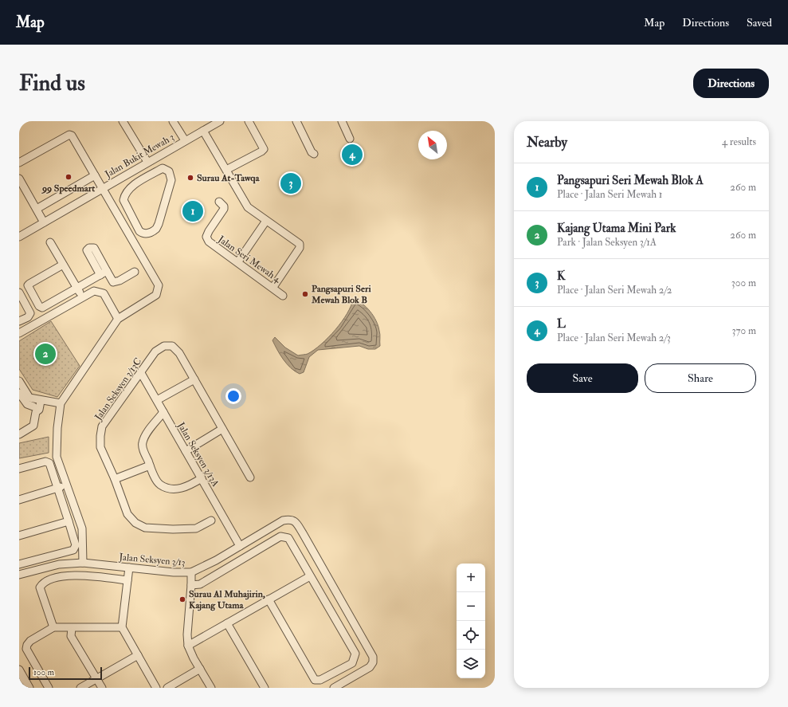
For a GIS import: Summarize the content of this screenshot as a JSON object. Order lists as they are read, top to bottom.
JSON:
{
  "streets": {
    "street": [
      "Jalan Bukit Mewah 3",
      "Jalan Seri Mewah 4",
      "Jalan Seksyen 3/13C",
      "Jalan Seksyen 3/13A",
      "Jalan Seksyen 3/13"
    ]
  },
  "crossings": [
    ["Jalan Seksyen 3/13C", "Jalan Seksyen 3/13A"],
    ["Jalan Seksyen 3/13A", "Jalan Seksyen 3/13"]
  ],
  "places": [
    "99 Speedmart",
    "Surau At-Tawqa",
    "Pangsapuri Seri Mewah Blok B",
    "Surau Al Muhajirin, Kajang Utama"
  ],
  "scale_bar": "100 m",
  "north": "top left",
  "page": {
    "header": "Map",
    "nav": ["Map", "Directions", "Saved"],
    "buttons": [
      "Directions",
      ["Save", "Share"]
    ],
    "title": "Find us",
    "heading": ["Nearby", "4 results"],
    "pins": [
      "4",
      "3",
      "1",
      "2"
    ],
    "list": [
      {
        "mark": "1",
        "name": "Pangsapuri Seri Mewah Blok A",
        "note": "Place · Jalan Seri Mewah 1",
        "value": "260 m"
      },
      {
        "mark": "2",
        "name": "Kajang Utama Mini Park",
        "note": "Park · Jalan Seksyen 3/1A",
        "value": "260 m"
      },
      {
        "mark": "3",
        "name": "K",
        "note": "Place · Jalan Seri Mewah 2/2",
        "value": "300 m"
      },
      {
        "mark": "4",
        "name": "L",
        "note": "Place · Jalan Seri Mewah 2/3",
        "value": "370 m"
      }
    ],
    "map_buttons": ["+", "−"],
    "scale": "100 m"
  }
}
